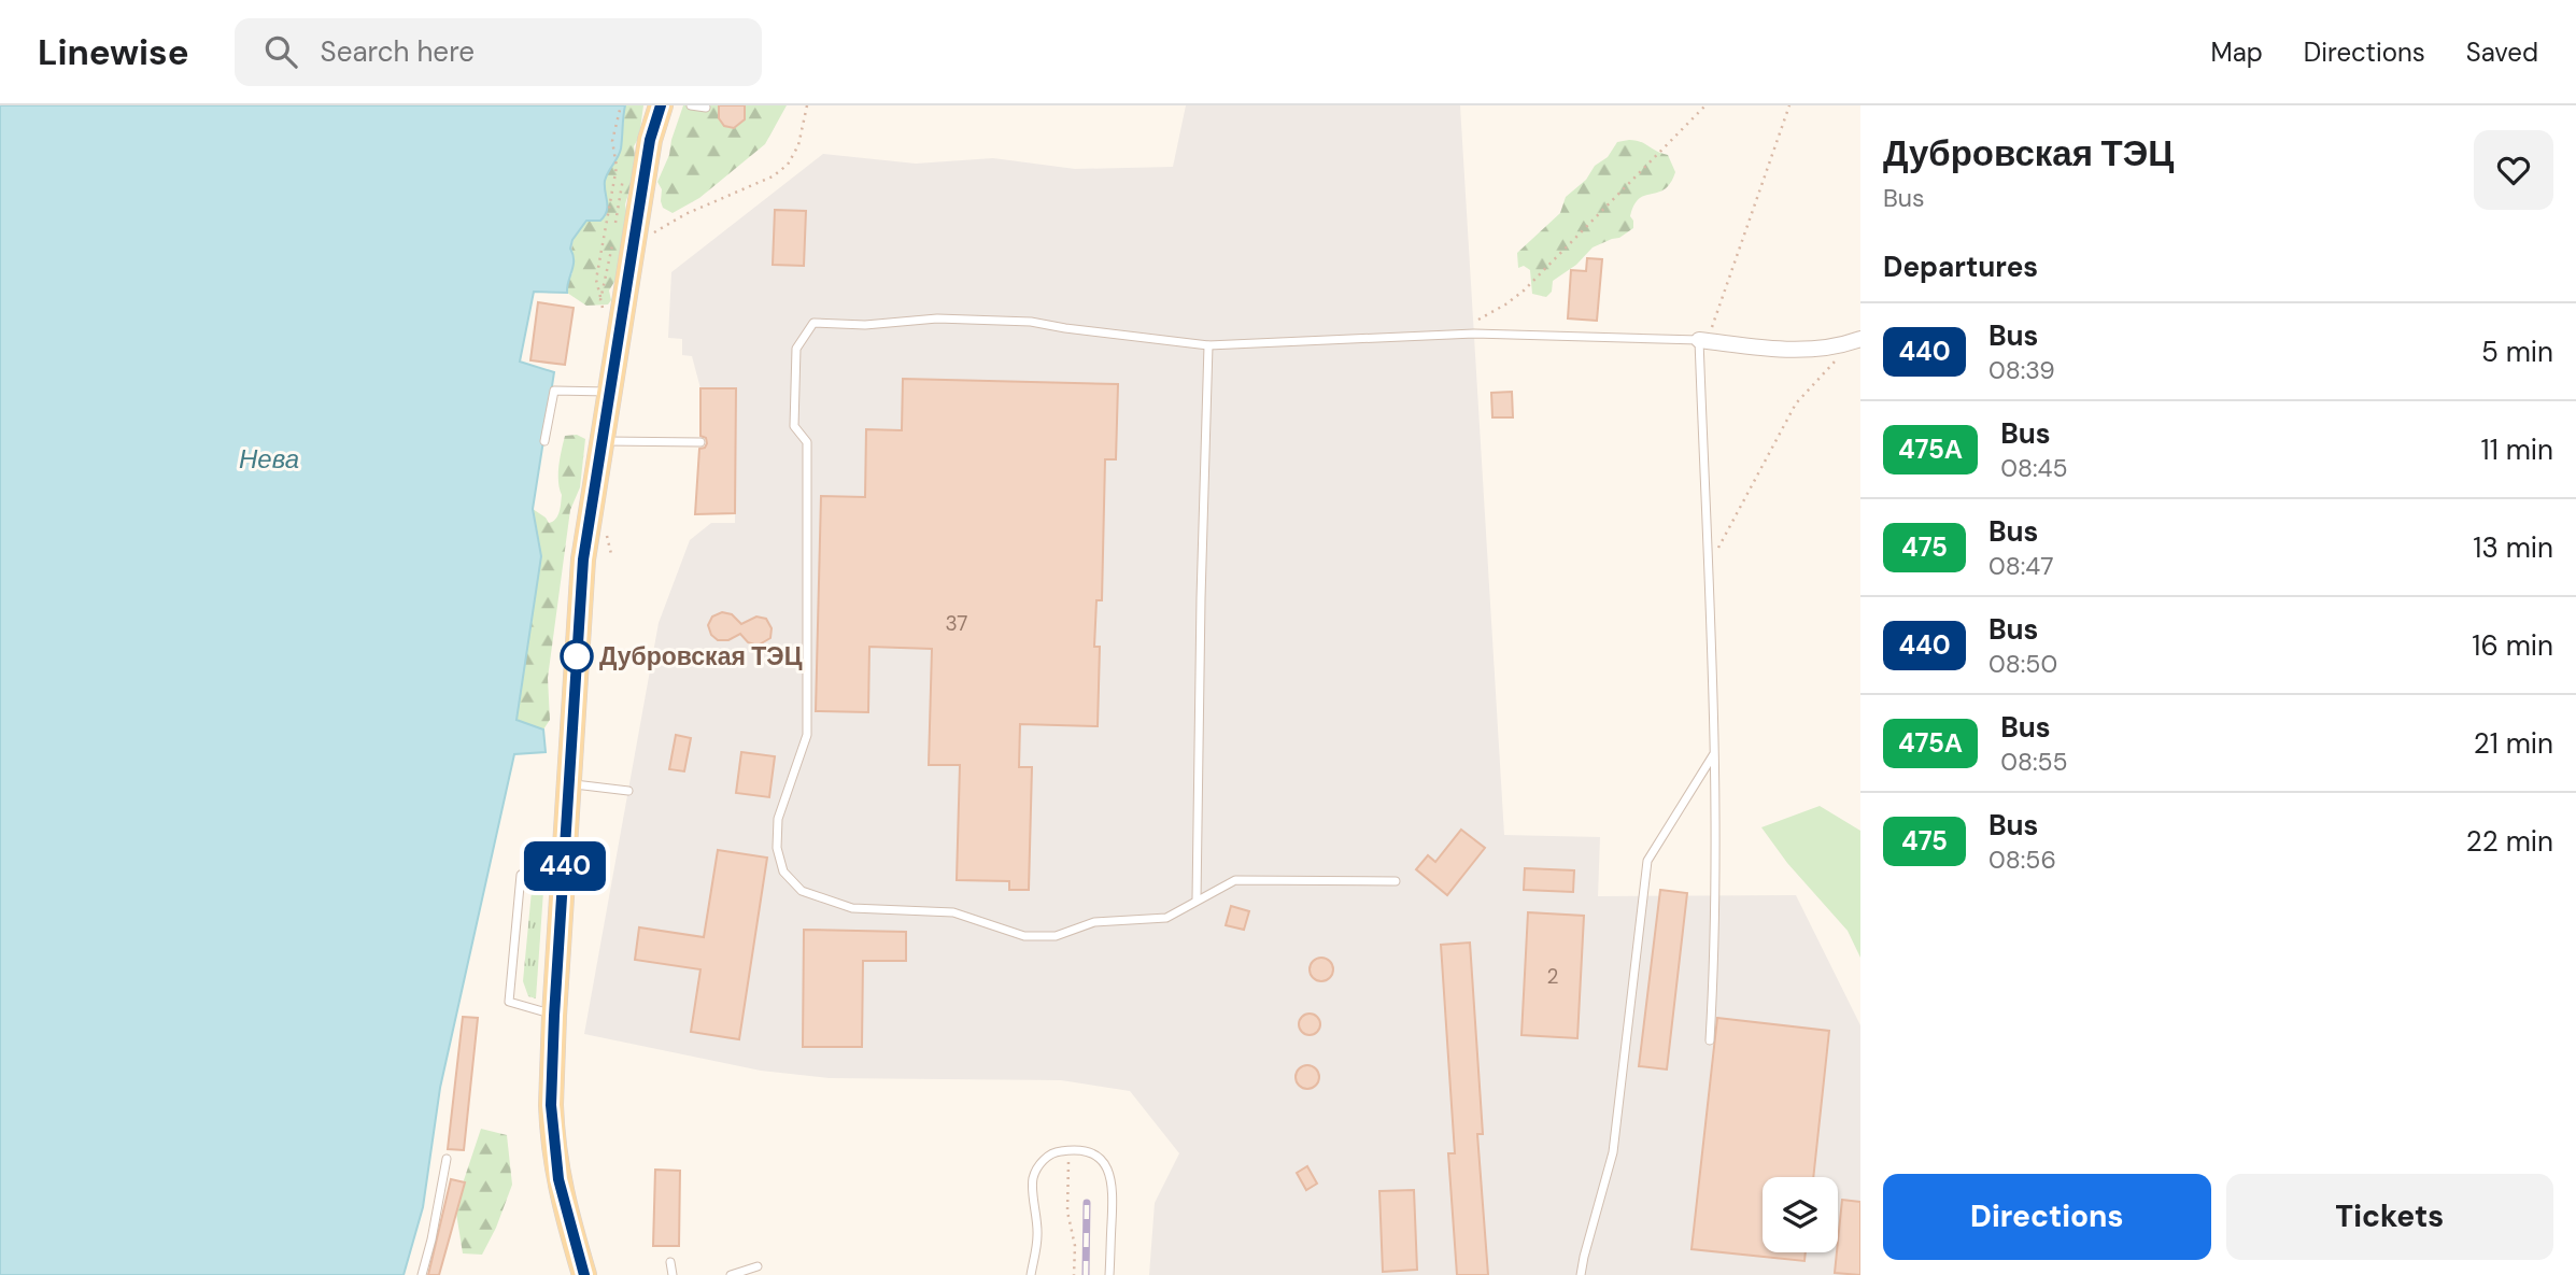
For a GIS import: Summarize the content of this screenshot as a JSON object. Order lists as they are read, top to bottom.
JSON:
{
  "water": ["Нева"],
  "places": ["Дубровская ТЭЦ"],
  "lines": ["bus line 440"],
  "house_numbers": ["37", "2"],
  "page": {
    "header": "Linewise",
    "search": "Search here",
    "nav": ["Map", "Directions", "Saved"],
    "on_map": "440",
    "heading": [
      ["Дубровская ТЭЦ", "Bus"],
      "Departures"
    ],
    "list": [
      {
        "mark": "440",
        "name": "Bus",
        "note": "08:39",
        "value": "5 min"
      },
      {
        "mark": "475А",
        "name": "Bus",
        "note": "08:45",
        "value": "11 min"
      },
      {
        "mark": "475",
        "name": "Bus",
        "note": "08:47",
        "value": "13 min"
      },
      {
        "mark": "440",
        "name": "Bus",
        "note": "08:50",
        "value": "16 min"
      },
      {
        "mark": "475А",
        "name": "Bus",
        "note": "08:55",
        "value": "21 min"
      },
      {
        "mark": "475",
        "name": "Bus",
        "note": "08:56",
        "value": "22 min"
      }
    ],
    "buttons": ["Directions", "Tickets"]
  }
}
